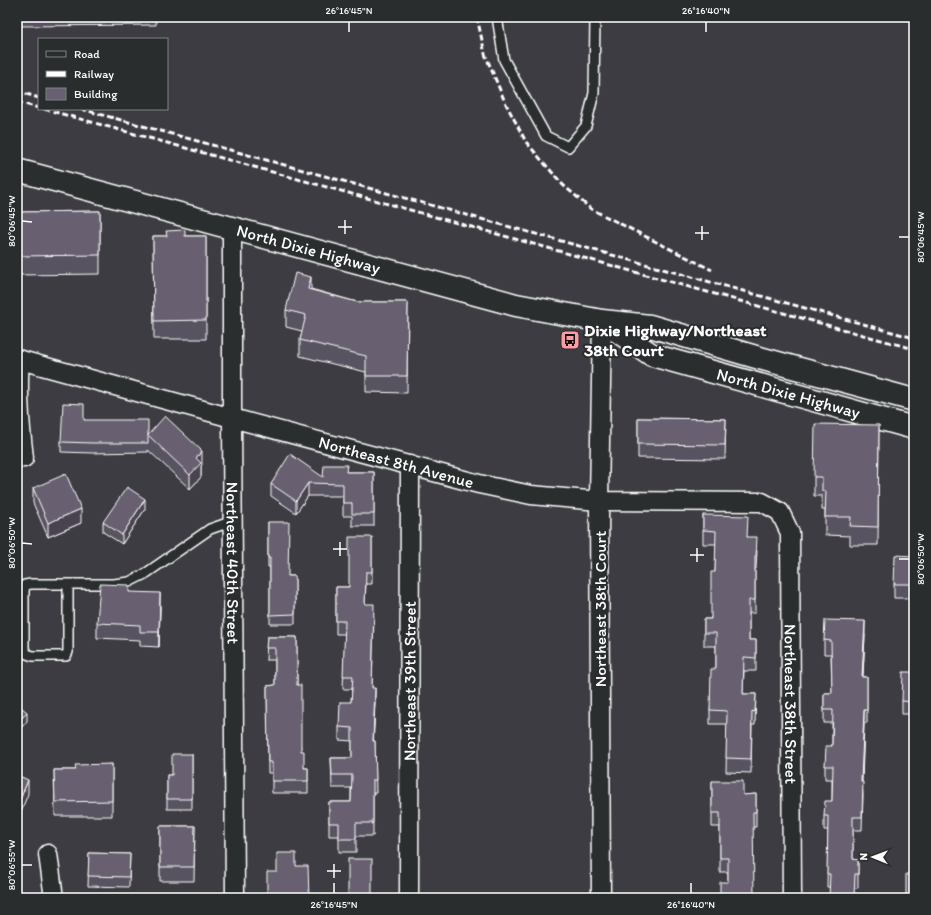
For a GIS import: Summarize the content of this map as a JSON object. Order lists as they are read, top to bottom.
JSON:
{
  "streets": {
    "main road": ["North Dixie Highway"],
    "street": [
      "Northeast 8th Avenue",
      "Northeast 40th Street",
      "Northeast 38th Court",
      "Northeast 39th Street",
      "Northeast 38th Street"
    ]
  },
  "crossings": [
    ["North Dixie Highway", "Northeast 40th Street"],
    ["North Dixie Highway", "Northeast 38th Court"],
    ["Northeast 8th Avenue", "Northeast 40th Street"],
    ["Northeast 8th Avenue", "Northeast 38th Court"],
    ["Northeast 8th Avenue", "Northeast 39th Street"],
    ["Northeast 8th Avenue", "Northeast 38th Street"]
  ],
  "places": {
    "bus stop": ["Dixie Highway/Northeast 38th Court"]
  },
  "legend": ["Road", "Railway", "Building"],
  "north": "left",
  "coordinates": [
    "26°16'45\"N",
    "26°16'40\"N",
    "80°06'45\"W",
    "80°06'50\"W",
    "80°06'55\"W"
  ]
}
